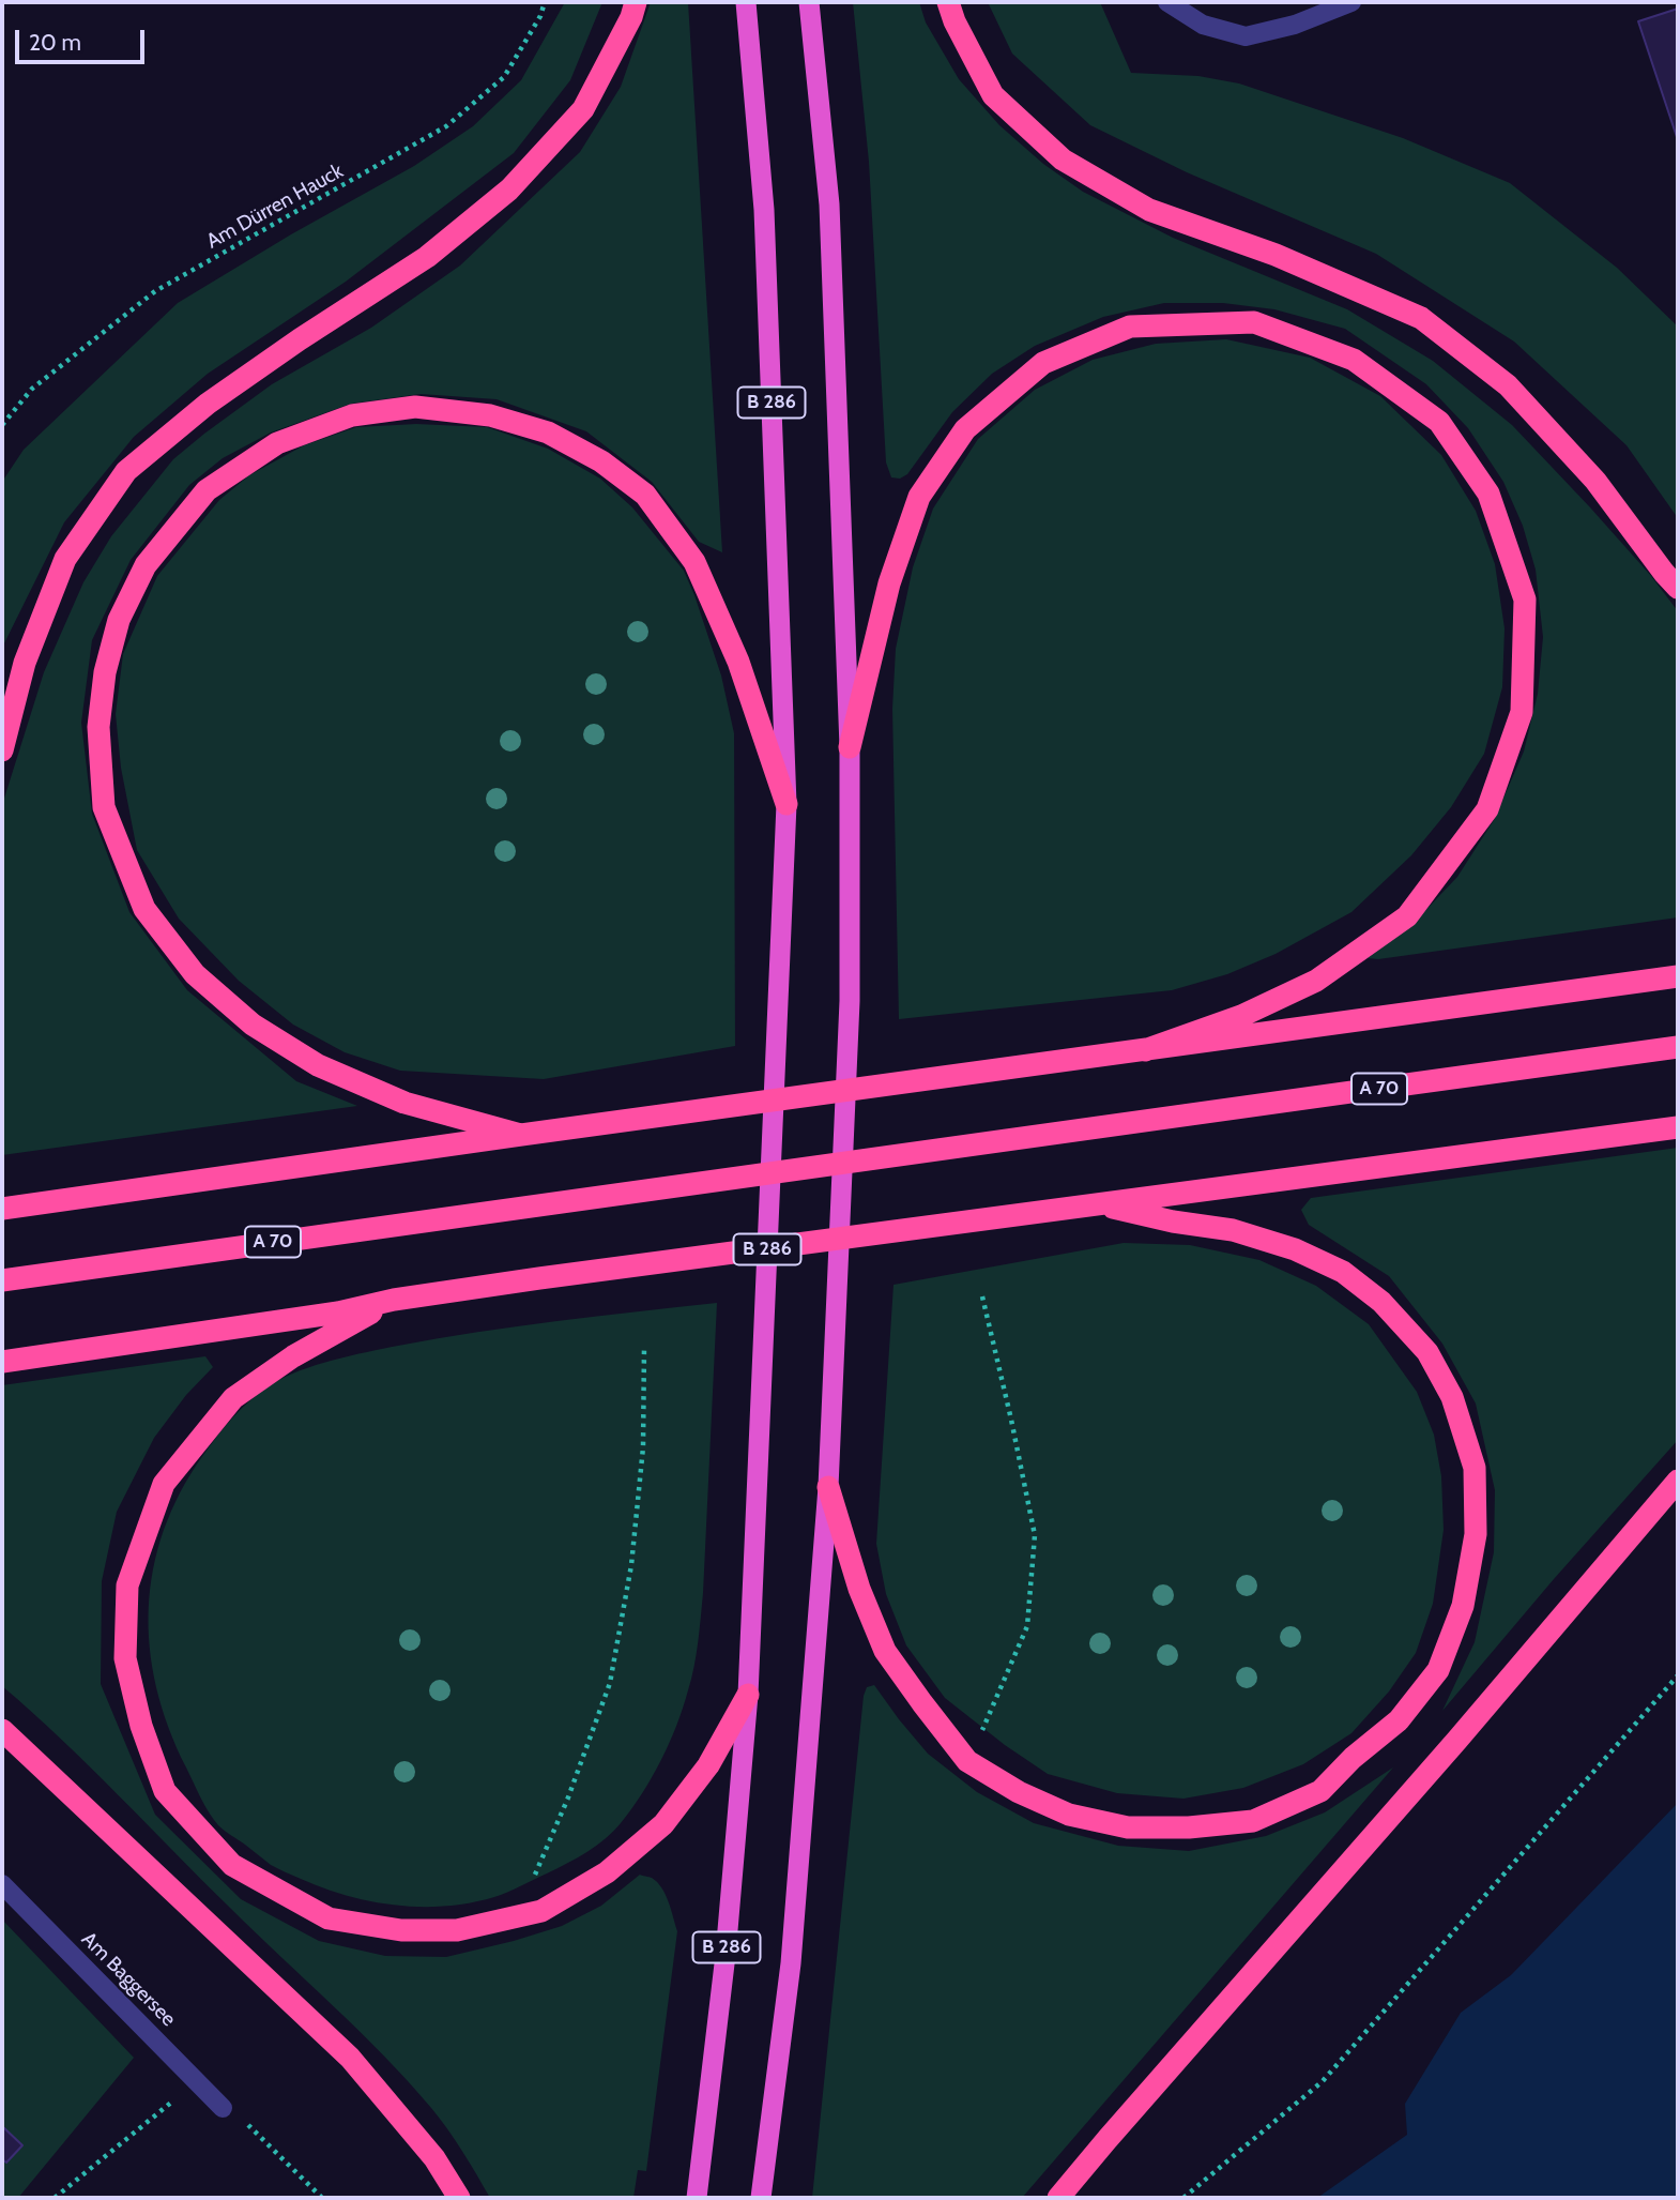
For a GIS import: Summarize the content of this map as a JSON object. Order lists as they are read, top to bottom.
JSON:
{
  "streets": {
    "highway": ["B 286", "A 70"],
    "lane": ["Am Baggersee"],
    "path": ["Am Dürren Hauck"]
  },
  "scale_bar": "20 m"
}
